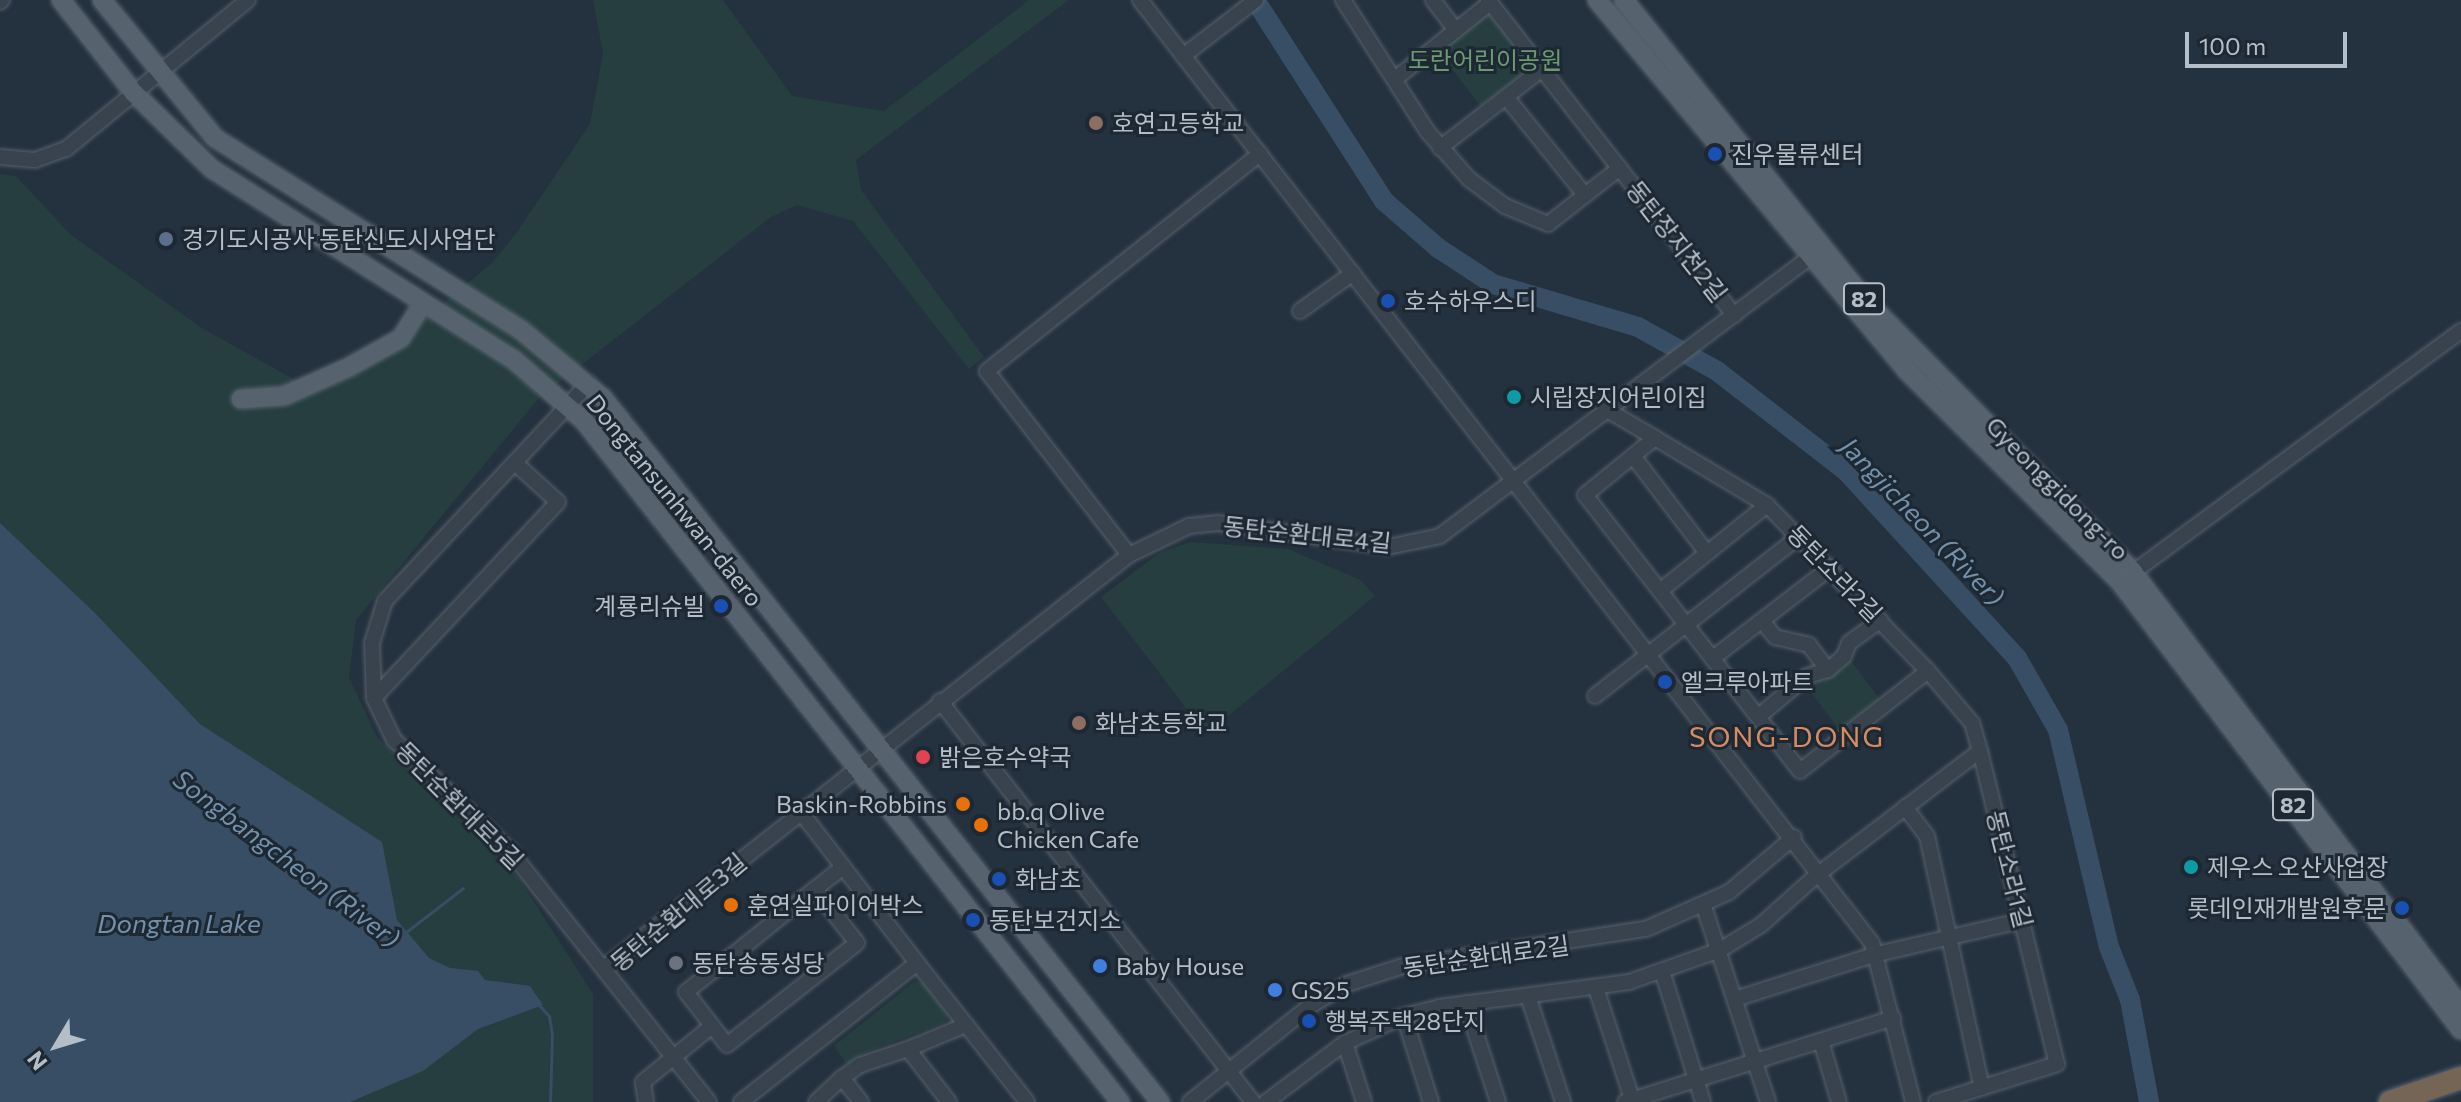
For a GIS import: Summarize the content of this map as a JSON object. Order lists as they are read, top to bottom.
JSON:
{
  "streets": {
    "main road": ["82", "Gyeonggidong-ro", "Dongtansunhwan-daero"],
    "street": [
      "동탄장지천2길",
      "동탄순환대로4길",
      "동탄소라2길",
      "동탄순환대로5길",
      "동탄소라1길",
      "동탄순환대로3길",
      "동탄순환대로2길"
    ]
  },
  "crossings": [
    ["동탄장지천2길", "동탄순환대로4길"],
    ["Gyeonggidong-ro", "동탄순환대로4길"],
    ["Dongtansunhwan-daero", "동탄순환대로4길"],
    ["Dongtansunhwan-daero", "동탄순환대로5길"],
    ["Dongtansunhwan-daero", "동탄순환대로3길"],
    ["동탄순환대로4길", "동탄소라2길"],
    ["동탄순환대로4길", "동탄순환대로3길"],
    ["동탄소라2길", "동탄소라1길"],
    ["동탄순환대로5길", "동탄순환대로3길"]
  ],
  "districts": ["SONG-DONG"],
  "water": ["Jangjicheon (River)", "Songbangcheon (River)", "Dongtan Lake"],
  "parks": ["도란어린이공원"],
  "places": [
    "호연고등학교",
    "진우물류센터",
    "경기도시공사 동탄신도시사업단",
    "호수하우스디",
    "시립장지어린이집",
    "계룡리슈빌",
    "엘크루아파트",
    "화남초등학교",
    "밝은호수약국",
    "Baskin-Robbins",
    "bb.q Olive Chicken Cafe",
    "제우스 오산사업장",
    "화남초",
    "훈연실파이어박스",
    "롯데인재개발원후문",
    "동탄보건지소",
    "동탄송동성당",
    "Baby House",
    "GS25",
    "행복주택28단지"
  ],
  "scale_bar": "100 m",
  "north": "bottom left"
}
